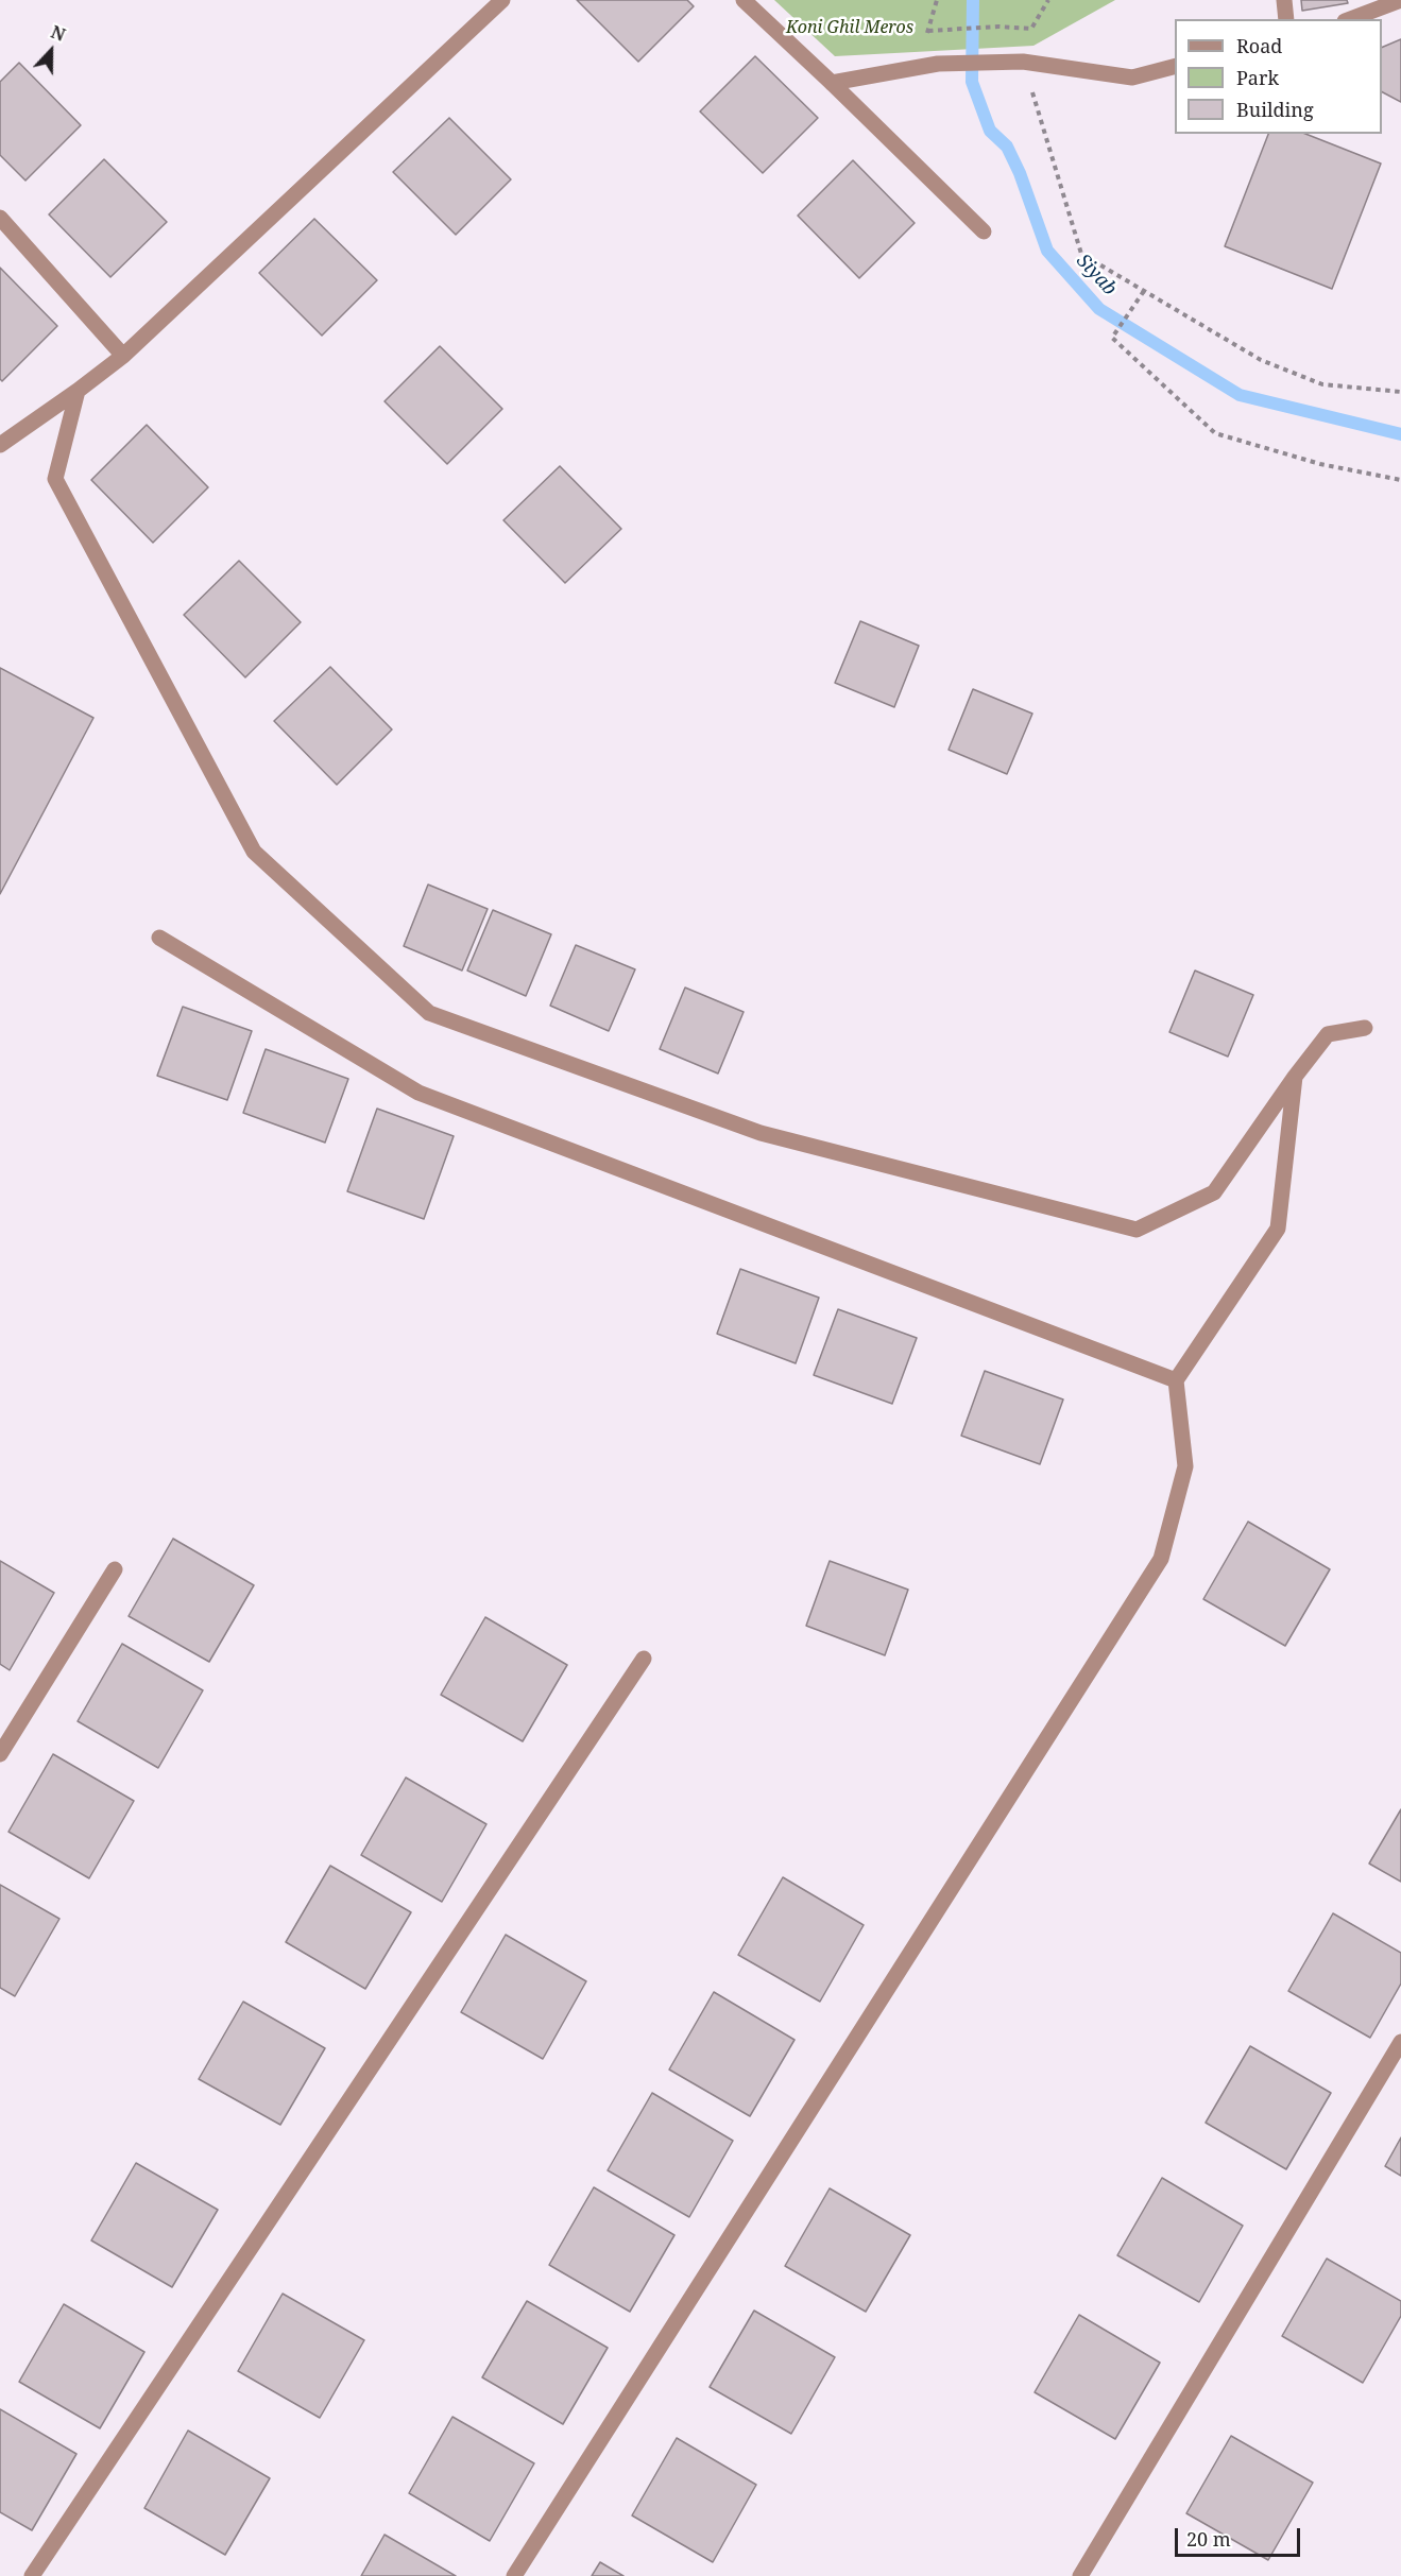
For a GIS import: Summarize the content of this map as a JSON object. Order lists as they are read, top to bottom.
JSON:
{
  "water": ["Siyab"],
  "parks": ["Koni Ghil Meros"],
  "legend": ["Road", "Park", "Building"],
  "scale_bar": "20 m",
  "north": "top"
}
